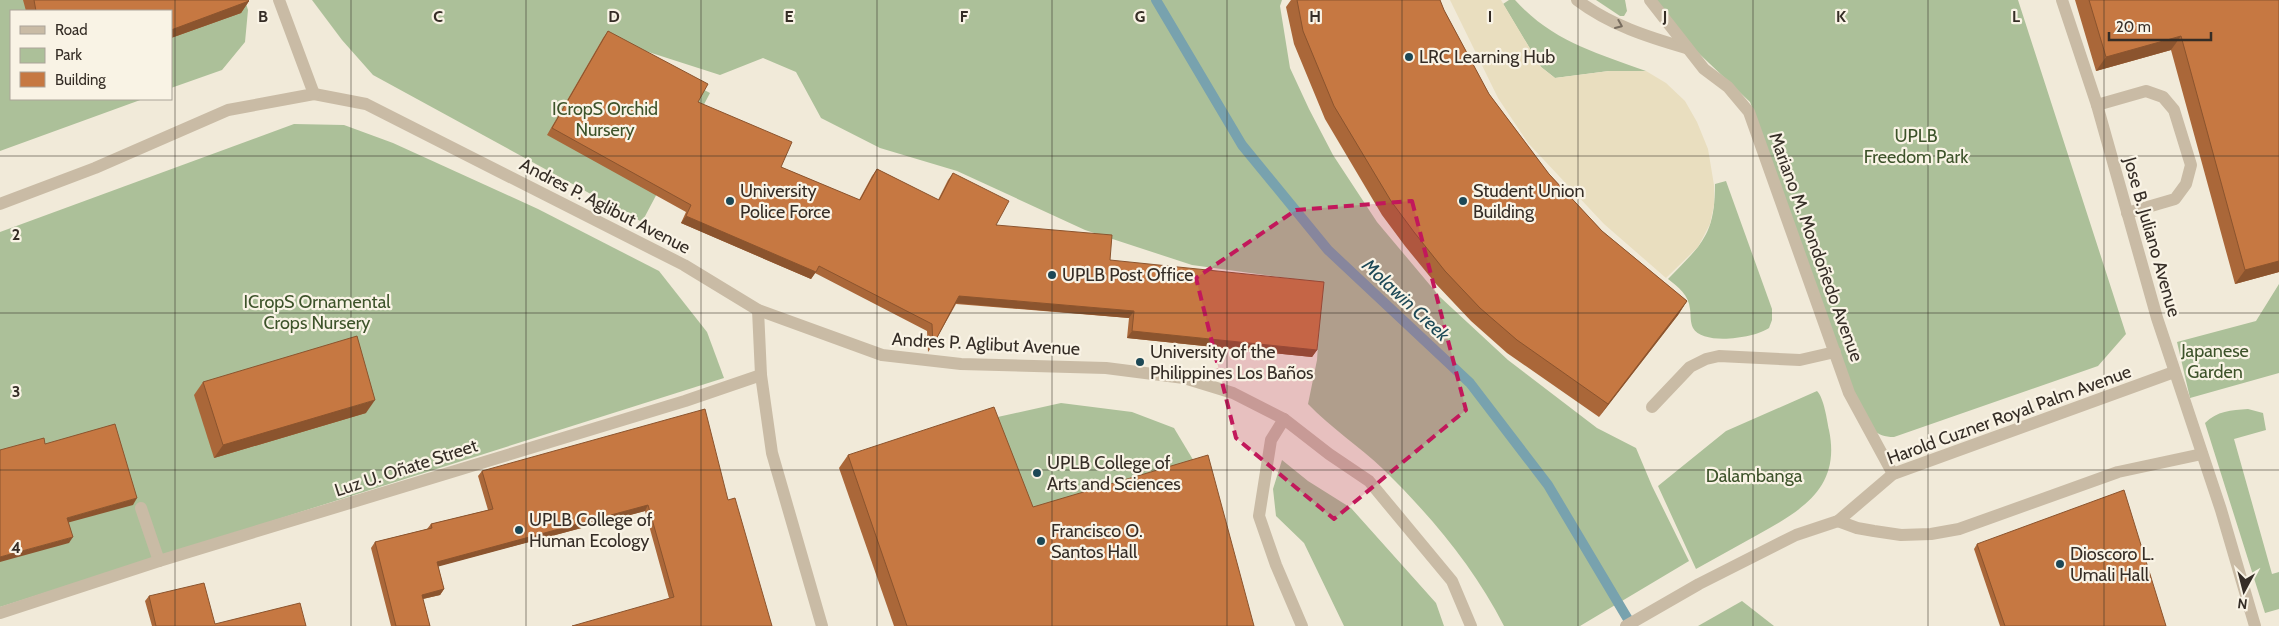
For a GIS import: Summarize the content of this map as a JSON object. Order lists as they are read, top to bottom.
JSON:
{
  "streets": {
    "street": [
      "Andres P. Aglibut Avenue",
      "Jose B. Juliano Avenue",
      "Mariano M. Mondoñedo Avenue",
      "Harold Cuzner Royal Palm Avenue",
      "Luz U. Oñate Street"
    ]
  },
  "crossings": [
    ["Jose B. Juliano Avenue", "Harold Cuzner Royal Palm Avenue"],
    ["Mariano M. Mondoñedo Avenue", "Harold Cuzner Royal Palm Avenue"]
  ],
  "water": ["Molawin Creek"],
  "parks": [
    "ICropS Orchid Nursery",
    "UPLB Freedom Park",
    "ICropS Ornamental Crops Nursery",
    "Japanese Garden",
    "Dalambanga"
  ],
  "places": [
    "LRC Learning Hub",
    "University Police Force",
    "Student Union Building",
    "UPLB Post Office",
    "University of the Philippines Los Baños",
    "UPLB College of Arts and Sciences",
    "UPLB College of Human Ecology",
    "Francisco O. Santos Hall",
    "Dioscoro L. Umali Hall"
  ],
  "legend": ["Road", "Park", "Building"],
  "scale_bar": "20 m",
  "north": "bottom",
  "grid": {
    "columns": [
      "B",
      "C",
      "D",
      "E",
      "F",
      "G",
      "H",
      "I",
      "J",
      "K",
      "L"
    ],
    "rows": ["2", "3", "4"]
  }
}
